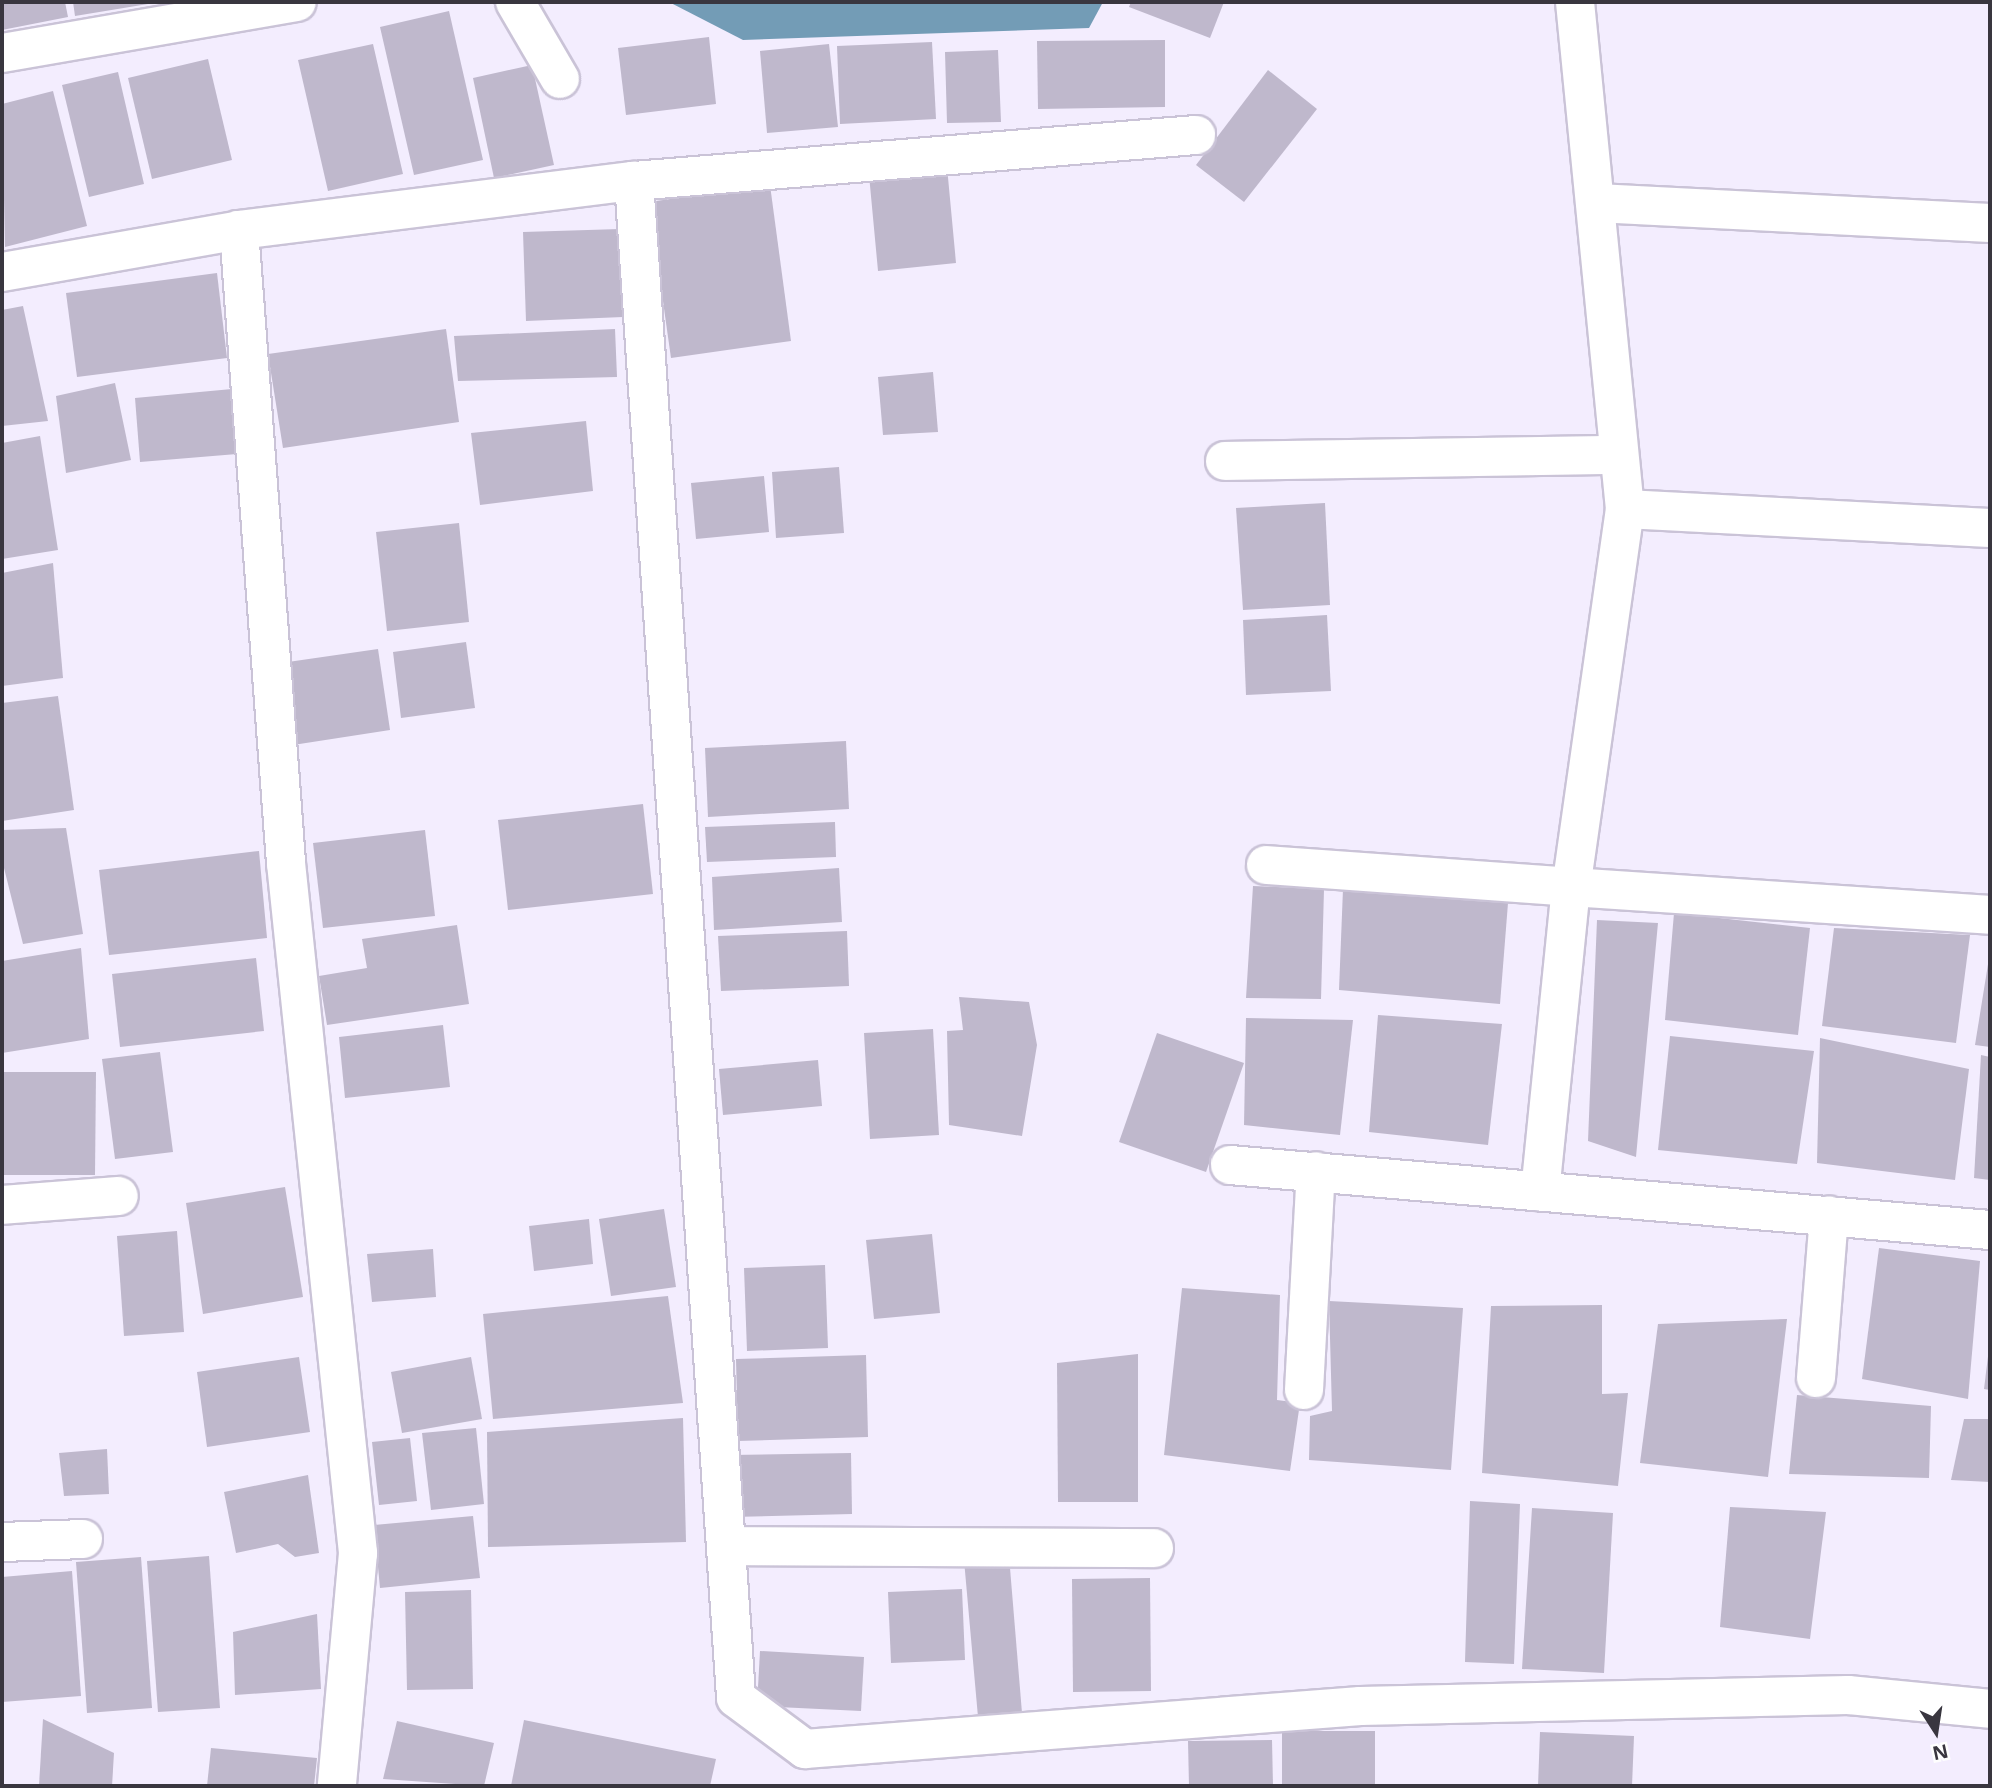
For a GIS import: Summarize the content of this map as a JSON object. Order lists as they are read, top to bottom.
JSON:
{
  "north": "bottom"
}
